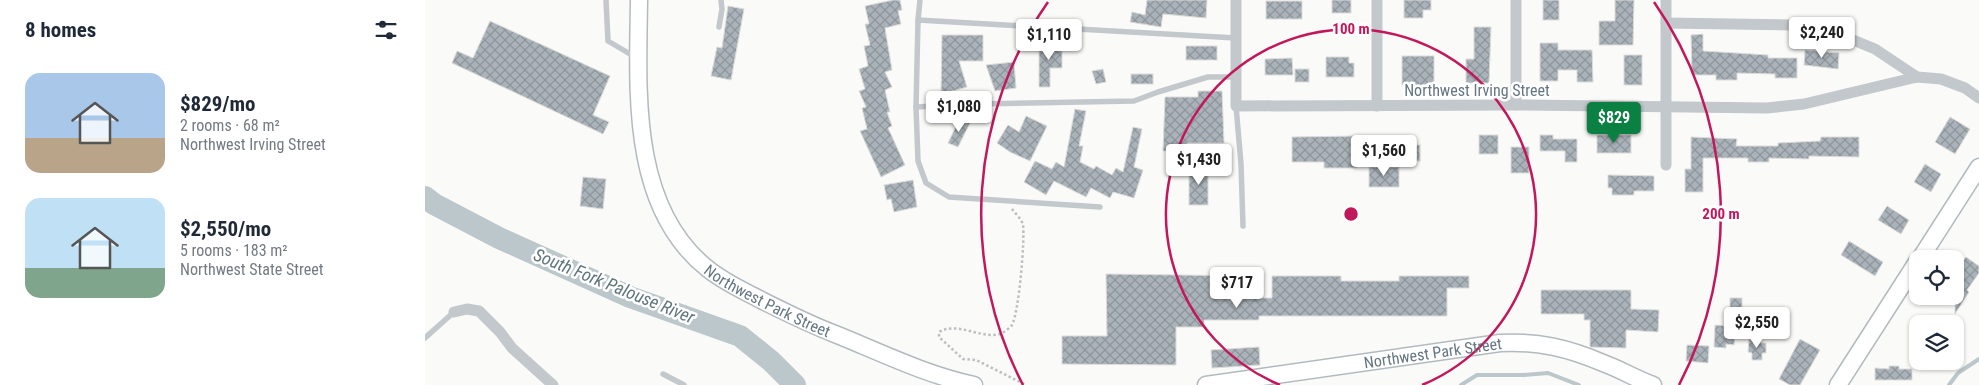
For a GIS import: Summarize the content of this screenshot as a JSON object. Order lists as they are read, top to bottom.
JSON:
{
  "streets": {
    "street": ["Northwest Irving Street", "Northwest Park Street"]
  },
  "water": ["South Fork Palouse River"],
  "page": {
    "heading": "8 homes",
    "price": [
      "$2,240",
      "$1,110",
      "$1,080",
      "$829",
      "$1,560",
      "$1,430",
      "$717",
      "$2,550"
    ],
    "list": [
      {
        "name": "$829/mo",
        "note": "2 rooms · 68 m² · Northwest Irving Street"
      },
      {
        "name": "$2,550/mo",
        "note": "5 rooms · 183 m² · Northwest State Street"
      }
    ]
  },
  "rings": ["100 m", "200 m"]
}
